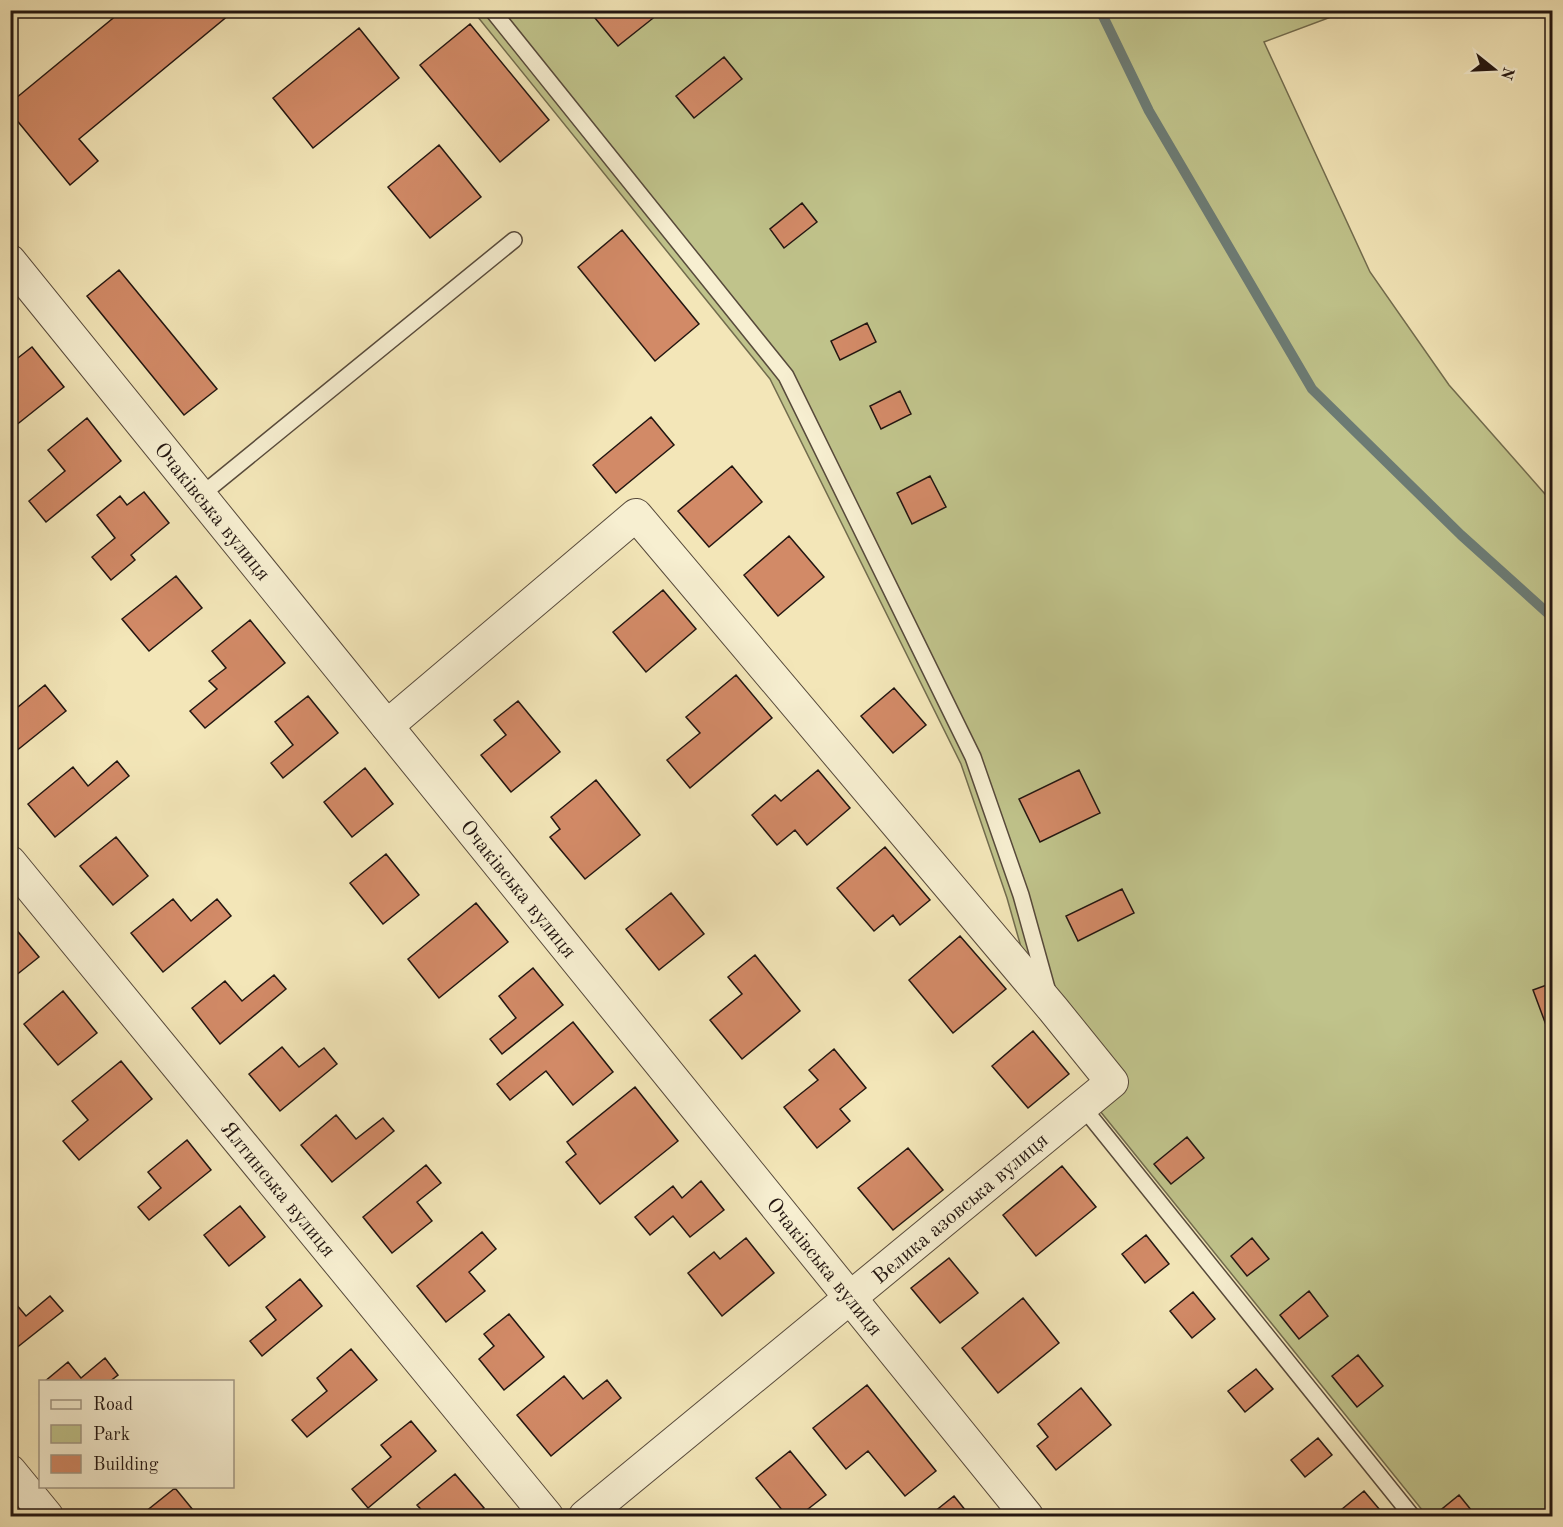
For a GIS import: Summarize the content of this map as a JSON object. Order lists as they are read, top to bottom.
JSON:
{
  "streets": {
    "street": ["Очаківська вулиця", "Ялтинська вулиця", "Велика азовська вулиця"]
  },
  "crossings": [
    ["Очаківська вулиця", "Велика азовська вулиця"]
  ],
  "legend": ["Road", "Park", "Building"],
  "north": "right"
}
